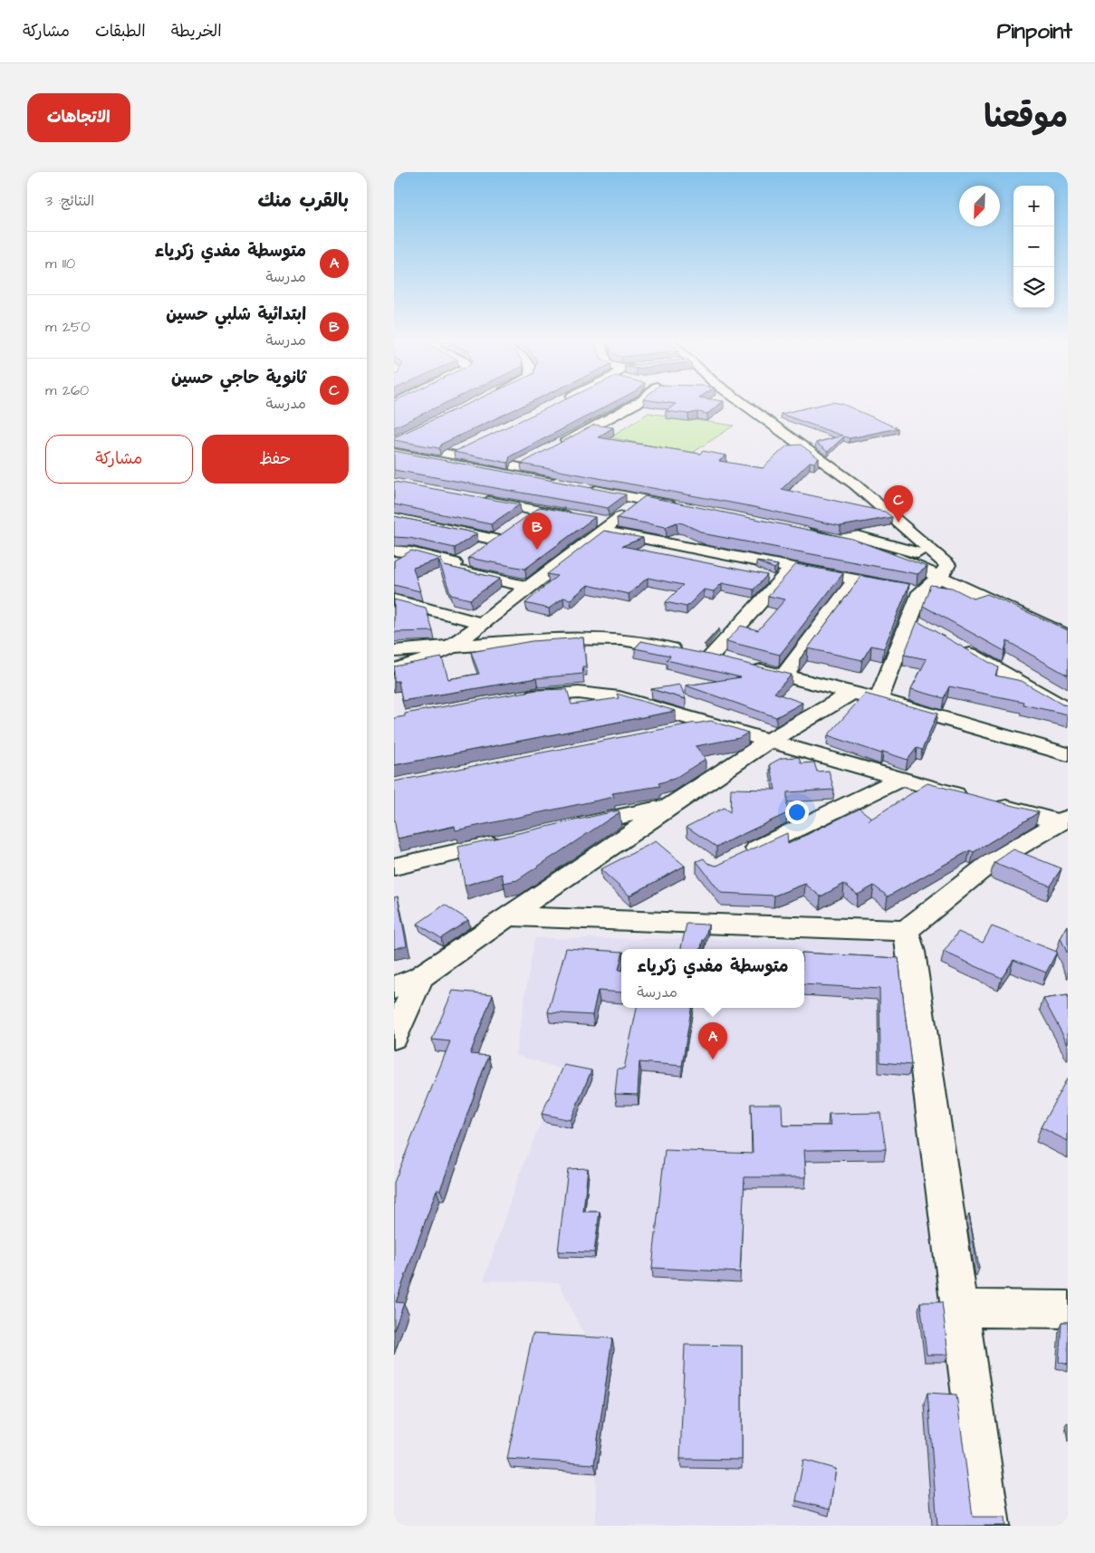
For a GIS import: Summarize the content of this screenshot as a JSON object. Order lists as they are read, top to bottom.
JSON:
{
  "north": "bottom left",
  "page": {
    "header": "Pinpoint",
    "nav": ["الخريطة", "الطبقات", "مشاركة"],
    "title": "موقعنا",
    "buttons": [
      "الاتجاهات",
      ["حفظ", "مشاركة"]
    ],
    "heading": ["بالقرب منك", "النتائج: 3"],
    "map_buttons": ["+", "−"],
    "list": [
      {
        "mark": "A",
        "name": "متوسطة مفدي زكرياء",
        "note": "مدرسة",
        "value": "110 m"
      },
      {
        "mark": "B",
        "name": "ابتدائية شلبي حسين",
        "note": "مدرسة",
        "value": "250 m"
      },
      {
        "mark": "C",
        "name": "ثانوية حاجي حسين",
        "note": "مدرسة",
        "value": "260 m"
      }
    ],
    "pins": ["C", "B", "A"],
    "popup": ["متوسطة مفدي زكرياء", "مدرسة"]
  }
}
